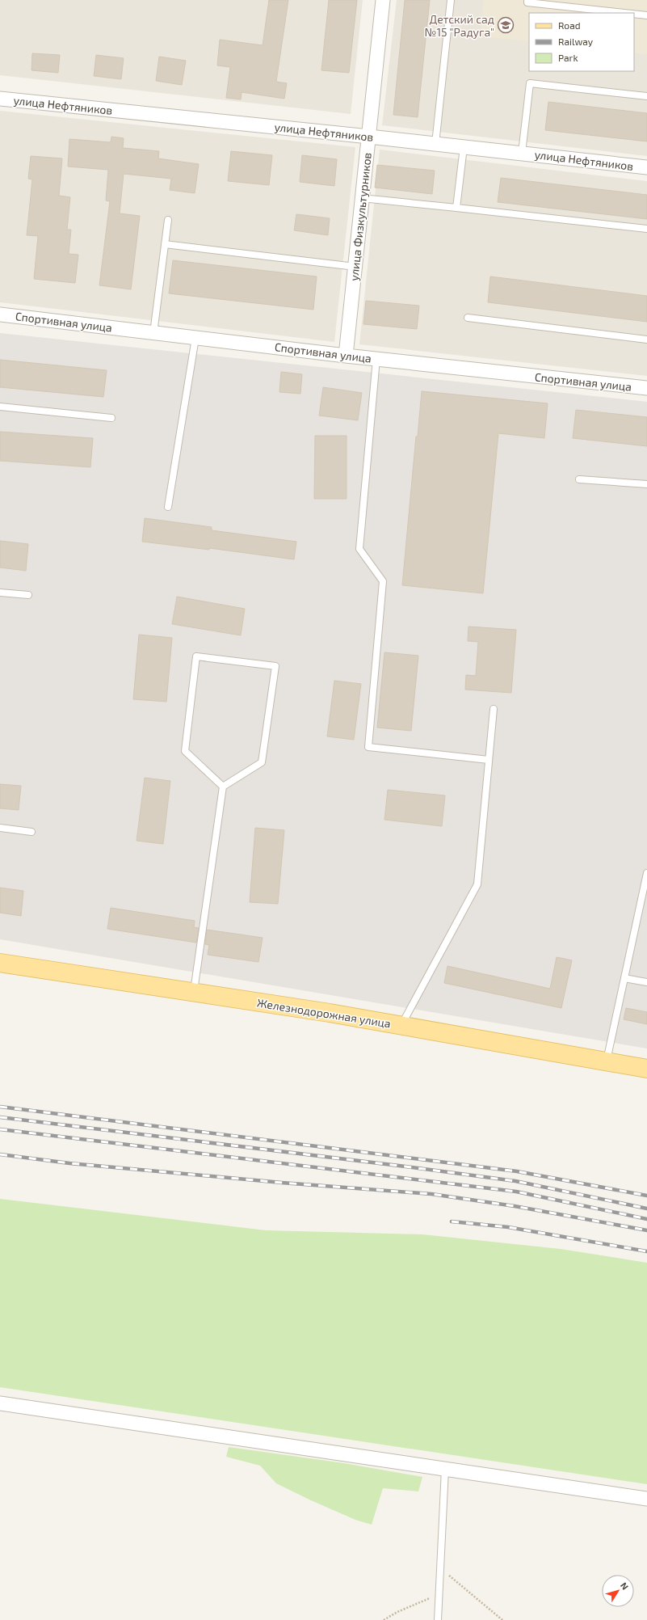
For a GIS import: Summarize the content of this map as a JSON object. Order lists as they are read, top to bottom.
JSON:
{
  "streets": {
    "main road": ["Железнодорожная улица"],
    "street": ["улица Нефтяников", "улица Физкультурников", "Спортивная улица"]
  },
  "crossings": [
    ["улица Нефтяников", "улица Физкультурников"],
    ["улица Физкультурников", "Спортивная улица"]
  ],
  "places": {
    "school or university": ["Детский сад №15 \"Радуга\""]
  },
  "legend": ["Road", "Railway", "Park"],
  "north": "top right"
}
